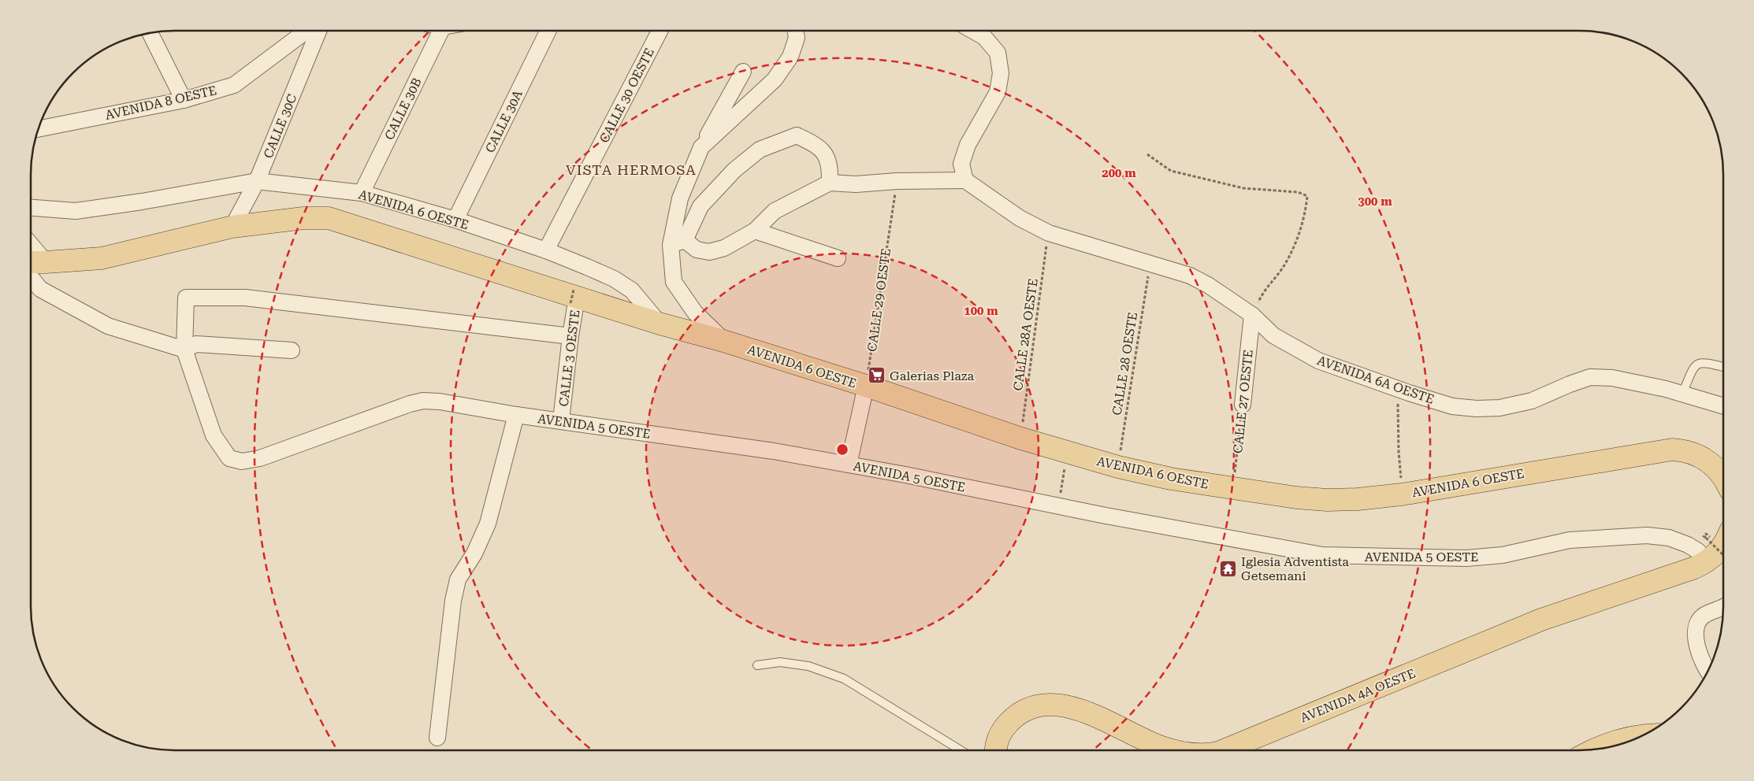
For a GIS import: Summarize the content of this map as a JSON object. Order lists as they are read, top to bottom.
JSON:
{
  "streets": {
    "main road": ["AVENIDA 6 OESTE", "AVENIDA 4A OESTE"],
    "street": [
      "CALLE 30 OESTE",
      "AVENIDA 8 OESTE",
      "CALLE 30B",
      "CALLE 30A",
      "CALLE 30C",
      "CALLE 3 OESTE",
      "AVENIDA 6A OESTE",
      "CALLE 27 OESTE",
      "AVENIDA 5 OESTE"
    ],
    "path": ["CALLE 29 OESTE", "CALLE 28A OESTE", "CALLE 28 OESTE"]
  },
  "crossings": [
    ["CALLE 30 OESTE", "AVENIDA 6 OESTE"],
    ["CALLE 30B", "AVENIDA 6 OESTE"],
    ["CALLE 30A", "AVENIDA 6 OESTE"],
    ["CALLE 30C", "AVENIDA 6 OESTE"],
    ["AVENIDA 6 OESTE", "CALLE 29 OESTE"],
    ["AVENIDA 6 OESTE", "CALLE 28A OESTE"],
    ["AVENIDA 6 OESTE", "CALLE 3 OESTE"],
    ["AVENIDA 6 OESTE", "CALLE 28 OESTE"],
    ["AVENIDA 6 OESTE", "CALLE 27 OESTE"],
    ["CALLE 28A OESTE", "AVENIDA 6A OESTE"],
    ["CALLE 3 OESTE", "AVENIDA 5 OESTE"],
    ["CALLE 28 OESTE", "AVENIDA 6A OESTE"],
    ["AVENIDA 6A OESTE", "CALLE 27 OESTE"],
    ["AVENIDA 5 OESTE", "AVENIDA 4A OESTE"]
  ],
  "districts": ["VISTA HERMOSA"],
  "places": {
    "supermarket": ["Galerias Plaza"],
    "temple": ["Iglesia Adventista Getsemani"]
  },
  "rings": ["200 m", "300 m", "100 m"]
}
